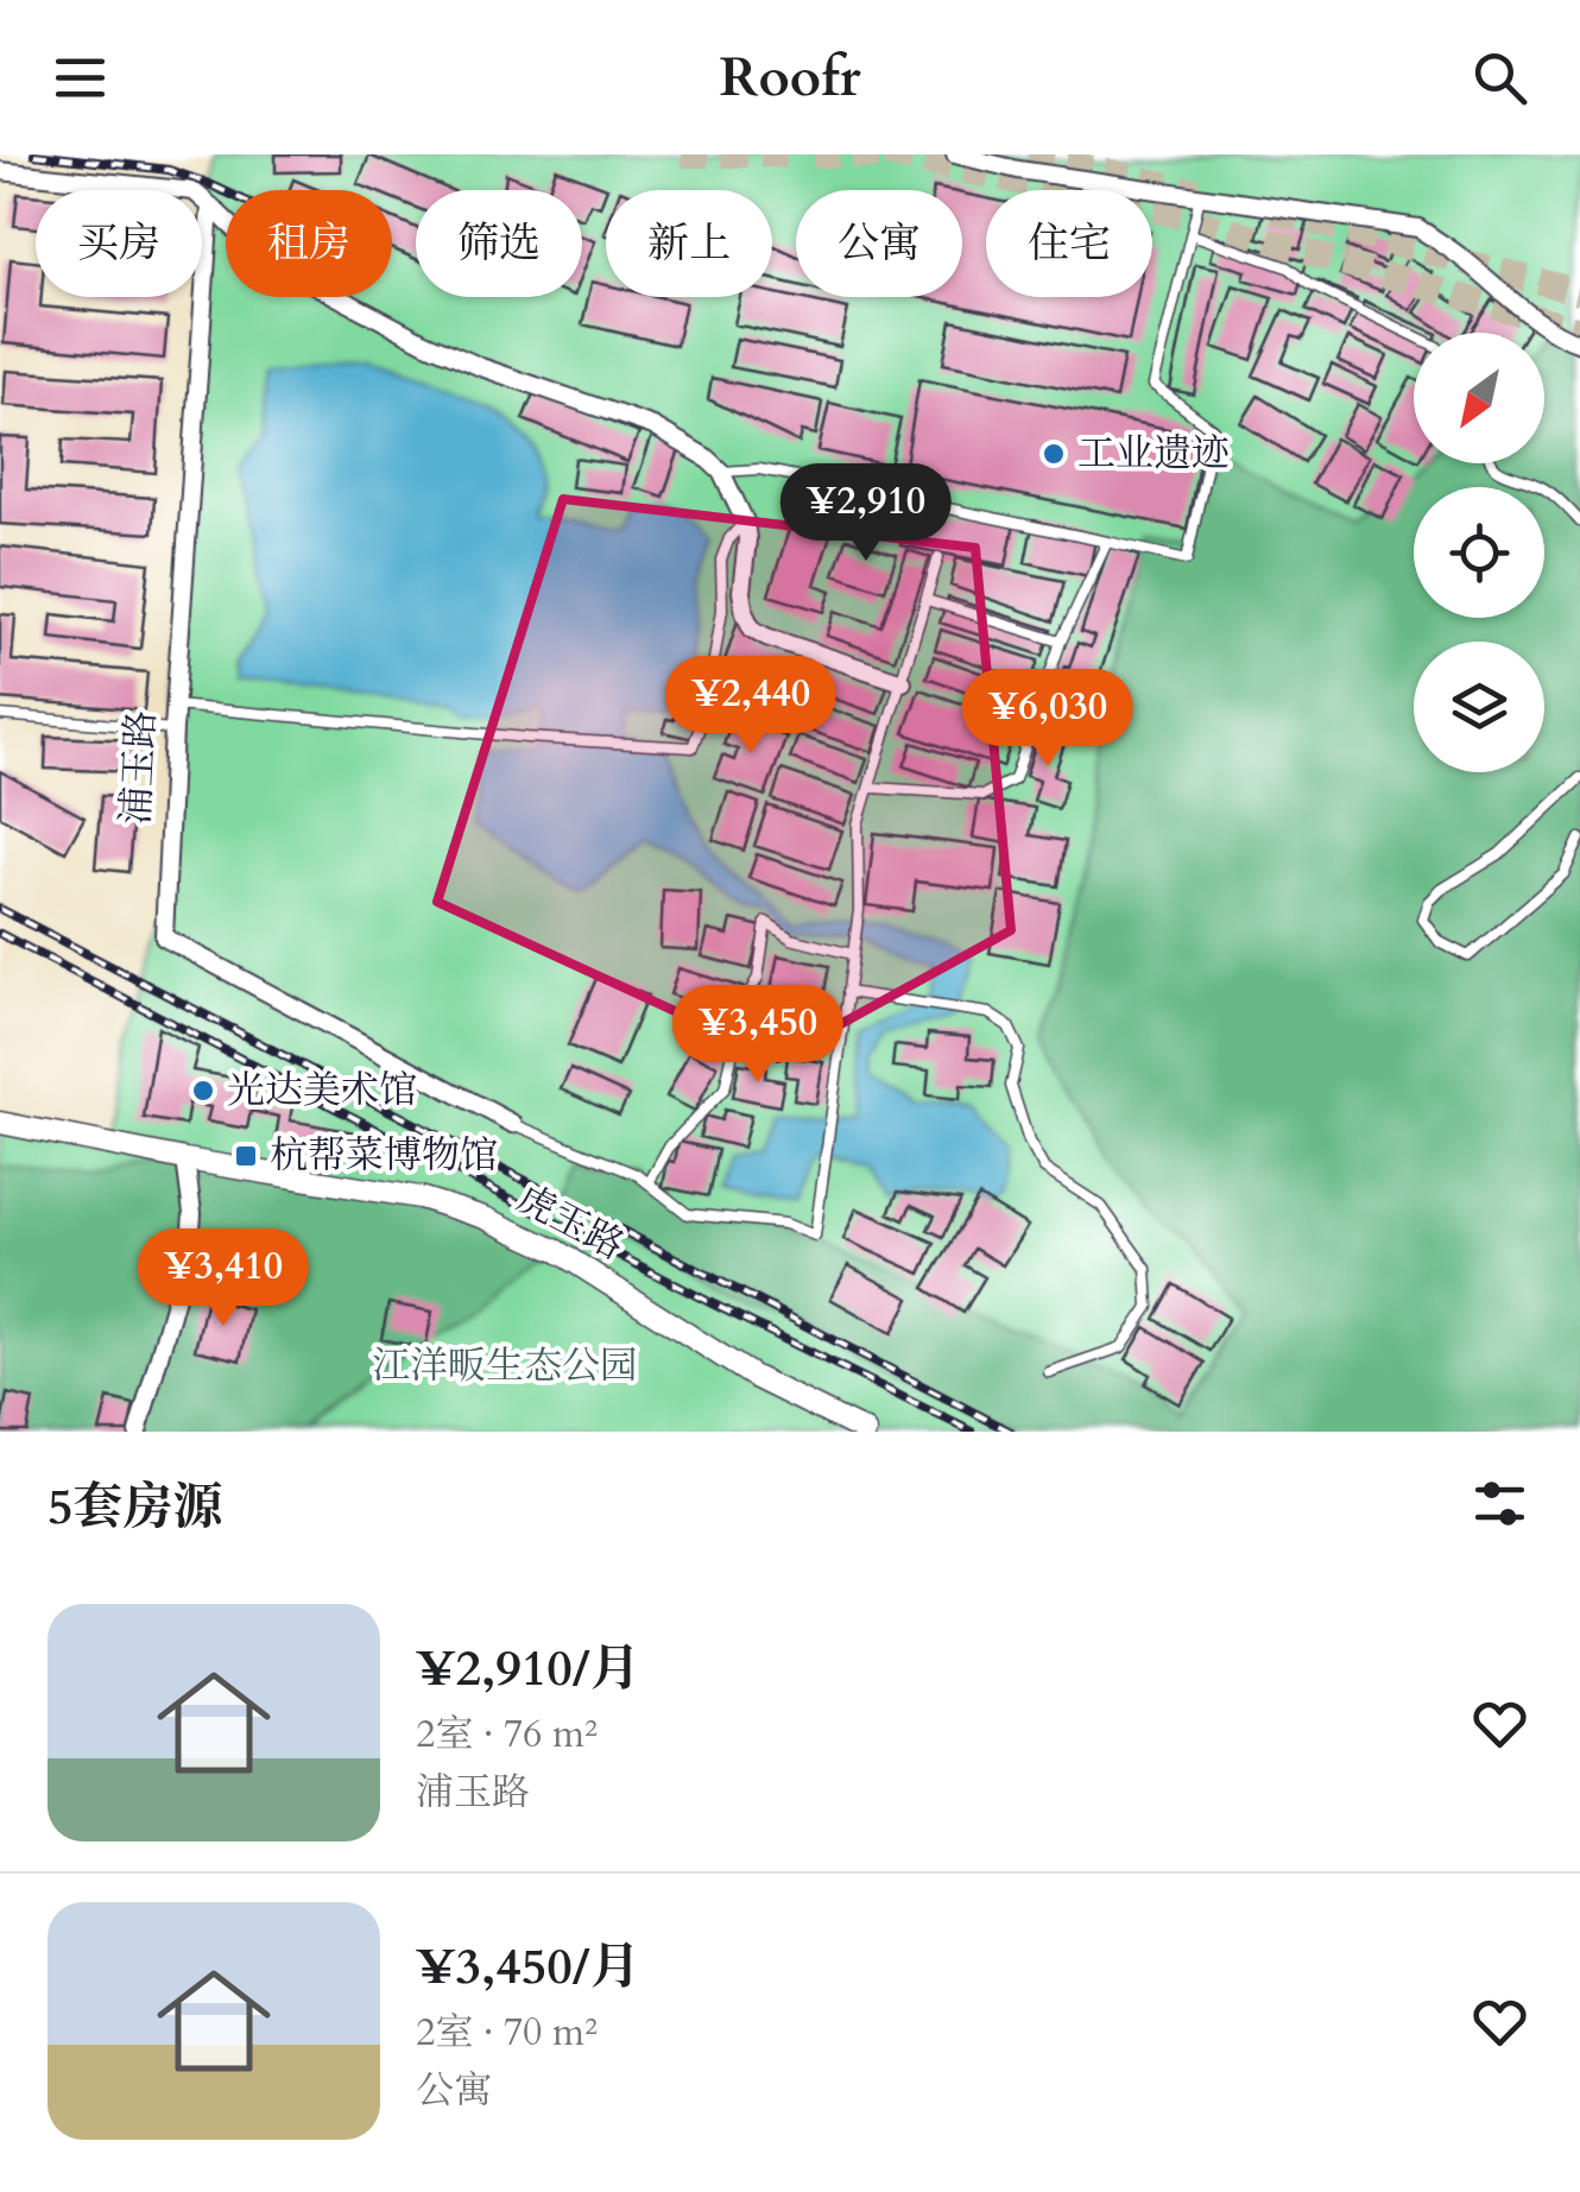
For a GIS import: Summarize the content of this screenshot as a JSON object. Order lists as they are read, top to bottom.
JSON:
{
  "streets": {
    "street": ["浦玉路", "虎玉路"]
  },
  "parks": ["江洋畈生态公园"],
  "places": {
    "other": ["工业遗迹", "光达美术馆"],
    "transit": ["杭帮菜博物馆"]
  },
  "north": "bottom left",
  "page": {
    "header": "Roofr",
    "chip": [
      "买房",
      "租房",
      "筛选",
      "新上",
      "公寓",
      "住宅"
    ],
    "price": [
      "¥2,910",
      "¥2,440",
      "¥6,030",
      "¥3,450",
      "¥3,410"
    ],
    "heading": "5套房源",
    "list": [
      {
        "name": "¥2,910/月",
        "note": "2室 · 76 m² · 浦玉路"
      },
      {
        "name": "¥3,450/月",
        "note": "2室 · 70 m² · 公寓"
      }
    ]
  }
}
